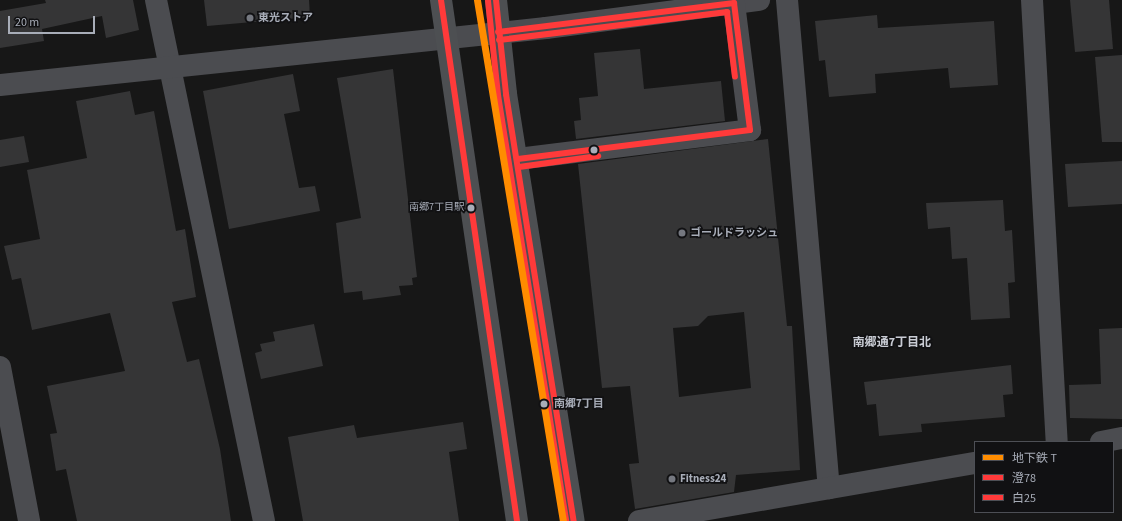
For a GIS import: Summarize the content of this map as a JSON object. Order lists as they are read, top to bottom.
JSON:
{
  "districts": ["南郷通7丁目北"],
  "places": [
    "東光ストア",
    "南郷7丁目駅",
    "ゴールドラッシュ",
    "南郷7丁目",
    "Fitness24"
  ],
  "lines": ["metro line T", "transit line 澄78", "transit line 白25"],
  "legend": ["地下鉄 T", "澄78", "白25"],
  "scale_bar": "20 m"
}
